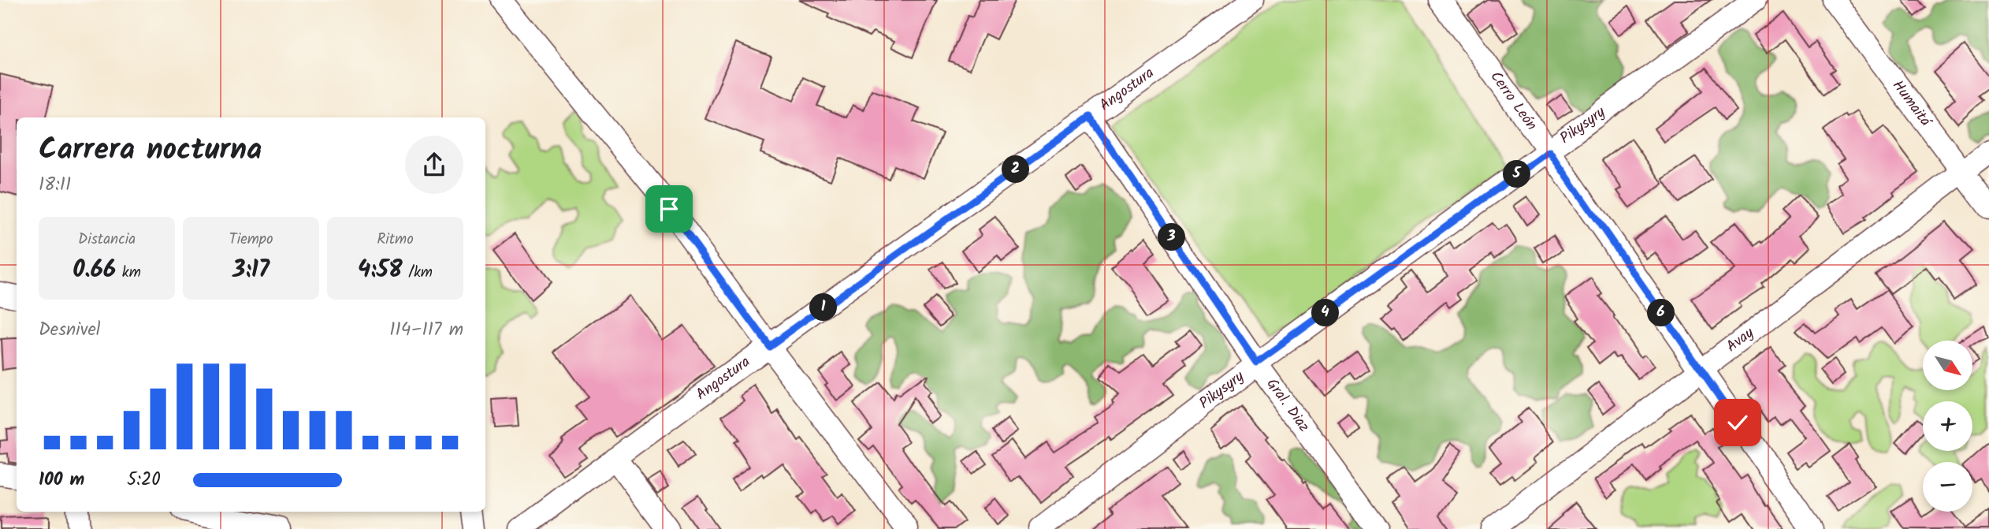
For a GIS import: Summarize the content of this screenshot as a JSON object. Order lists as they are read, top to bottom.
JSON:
{
  "streets": {
    "street": [
      "Angostura",
      "Cerro León",
      "Humaitá",
      "Pikysyry",
      "Avay",
      "Gral. Diaz"
    ]
  },
  "crossings": [
    ["Angostura", "Gral. Diaz"],
    ["Cerro León", "Pikysyry"],
    ["Cerro León", "Avay"],
    ["Humaitá", "Avay"],
    ["Pikysyry", "Gral. Diaz"]
  ],
  "north": "bottom right",
  "page": {
    "heading": ["Carrera nocturna", "18:11"],
    "pins": [
      "2",
      "5",
      "3",
      "1",
      "4",
      "6"
    ],
    "stats": [
      ["Distancia", "0.66 km"],
      ["Tiempo", "3:17"],
      ["Ritmo", "4:58 /km"]
    ],
    "chart": ["Desnivel", "114–117 m"],
    "map_buttons": ["+", "−"],
    "list": [
      {
        "name": "100 m",
        "note": "5:20"
      }
    ]
  }
}
